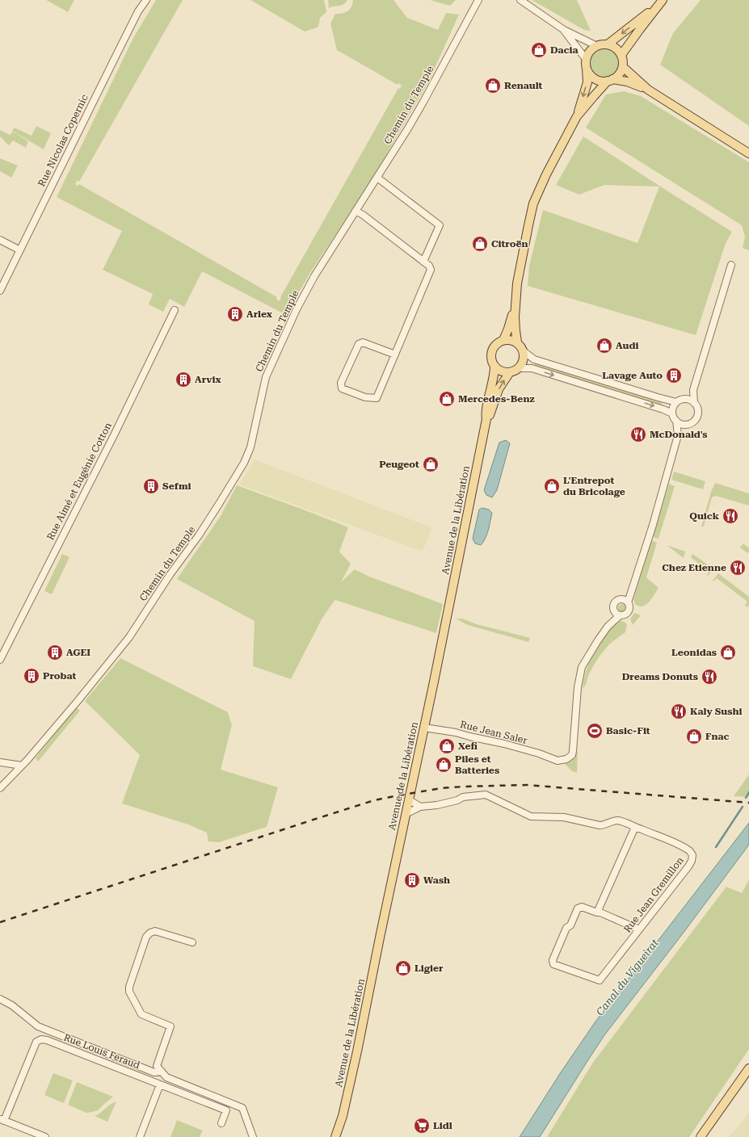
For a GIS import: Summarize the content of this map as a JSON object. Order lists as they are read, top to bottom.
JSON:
{
  "streets": {
    "main road": ["Avenue de la Libération"],
    "street": [
      "Chemin du Temple",
      "Rue Nicolas Copernic",
      "Rue Aimé et Eugénie Cotton",
      "Rue Jean Saler",
      "Rue Jean Gremillon",
      "Rue Louis Feraud"
    ]
  },
  "crossings": [
    ["Avenue de la Libération", "Rue Jean Saler"]
  ],
  "water": ["Canal du Vigueirat"],
  "places": {
    "shop": [
      "Dacia",
      "Renault",
      "Citroën",
      "Audi",
      "Mercedes-Benz",
      "Peugeot",
      "L'Entrepot du Bricolage",
      "Leonidas",
      "Fnac",
      "Xefi",
      "Piles et Batteries",
      "Ligier"
    ],
    "building": [
      "Arlex",
      "Lavage Auto",
      "Arvix",
      "Sefmi",
      "AGEI",
      "Probat",
      "Wash"
    ],
    "restaurant": [
      "McDonald's",
      "Quick",
      "Chez Etienne",
      "Dreams Donuts",
      "Kaly Sushi"
    ],
    "sports": ["Basic-Fit"],
    "supermarket": ["Lidl"]
  }
}
